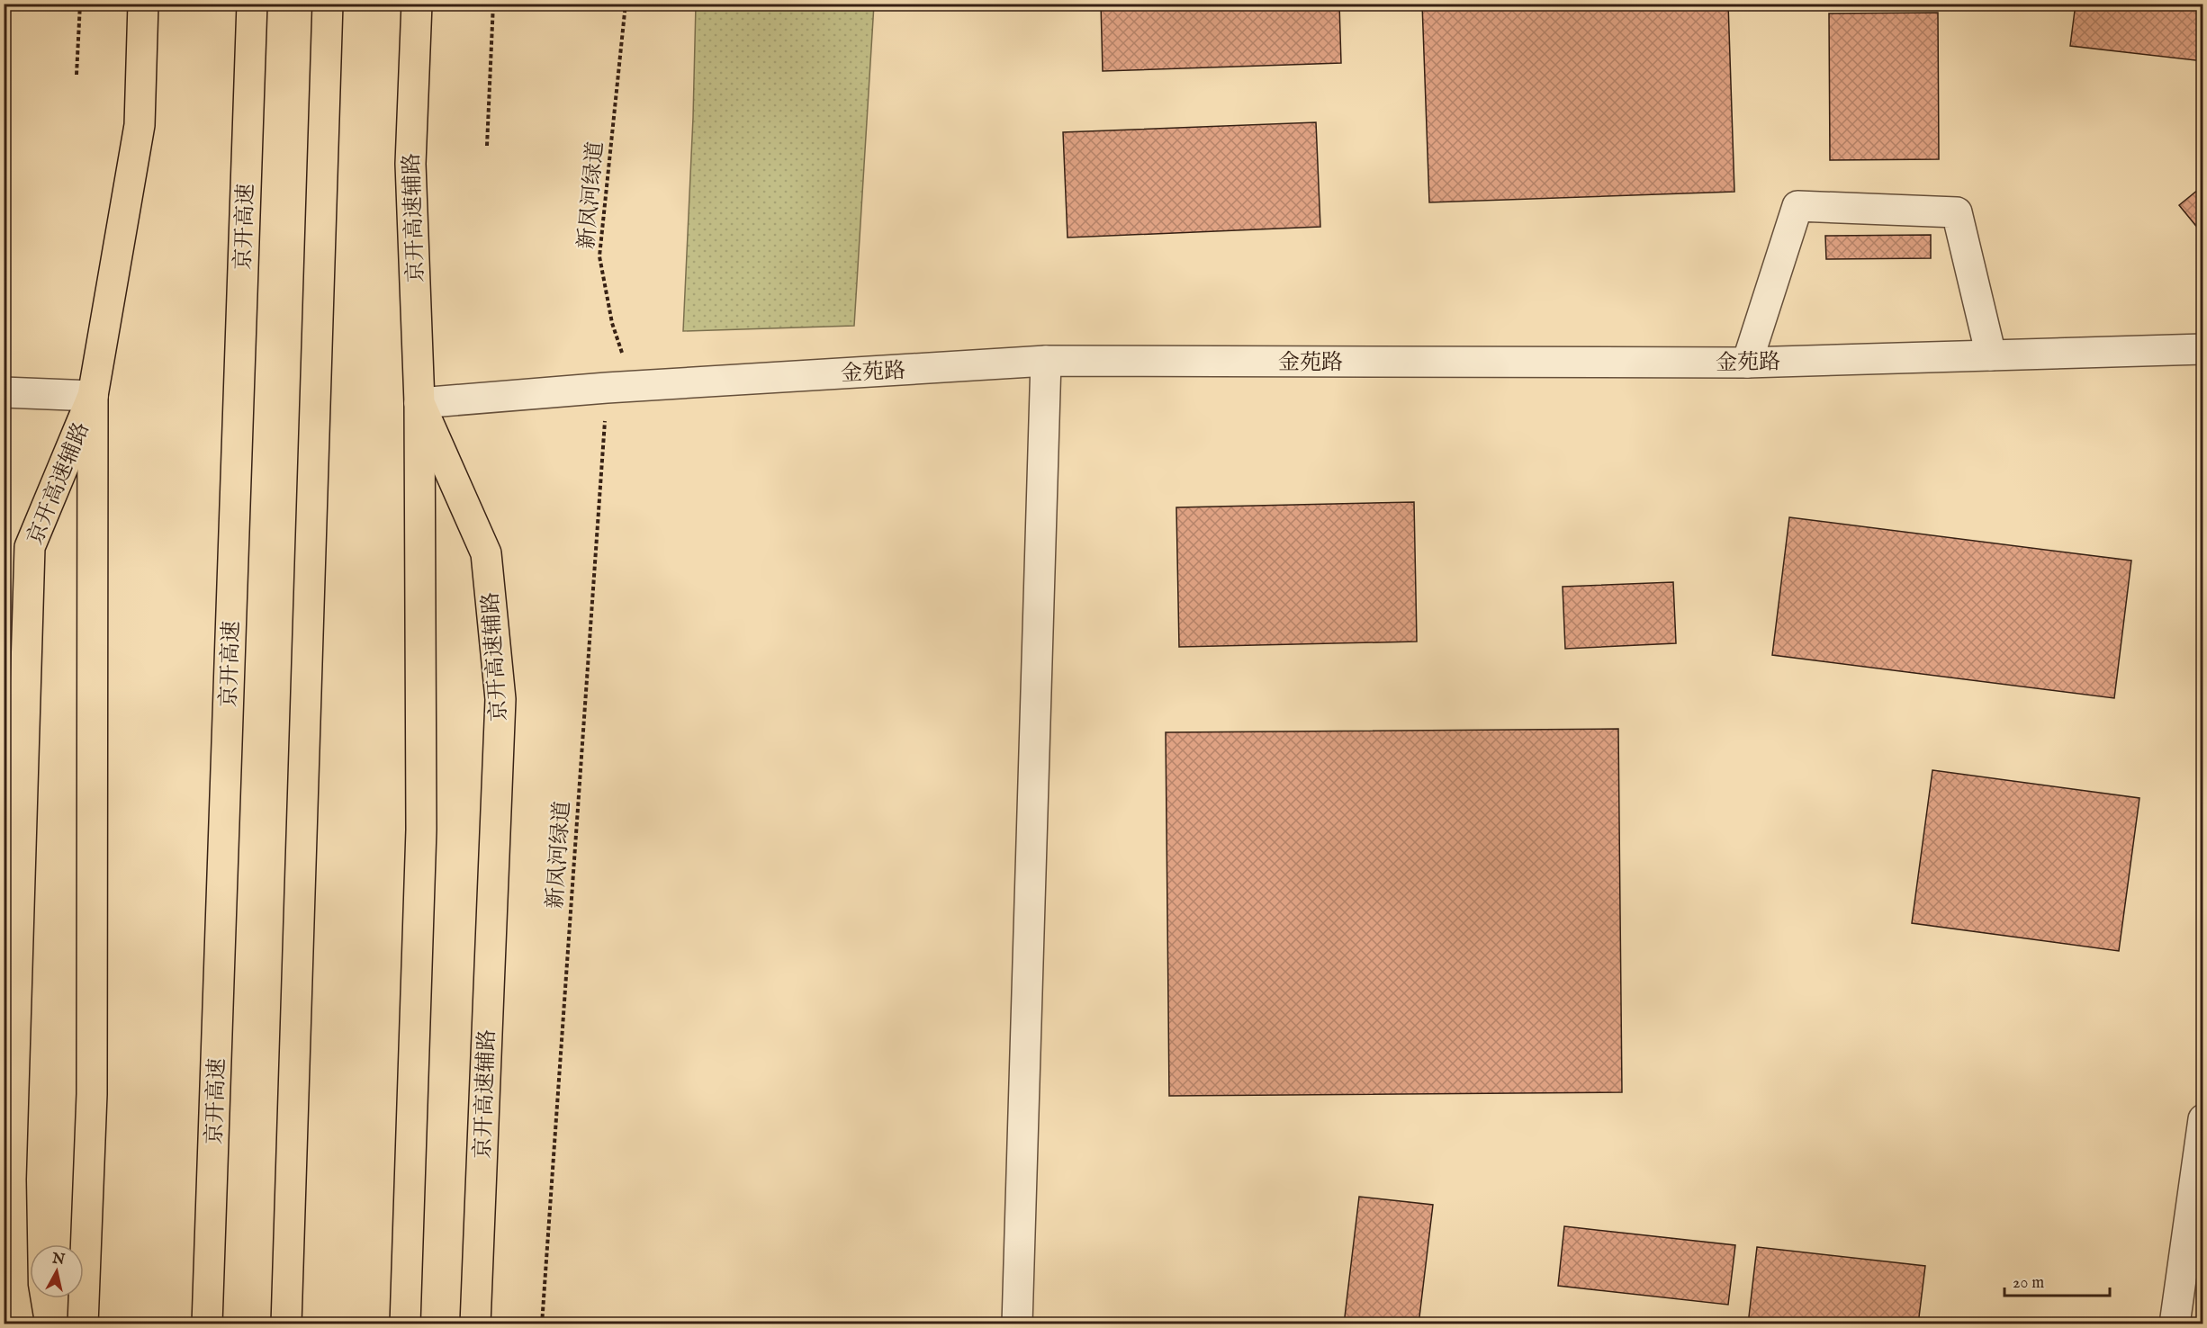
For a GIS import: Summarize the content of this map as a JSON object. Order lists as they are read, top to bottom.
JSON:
{
  "streets": {
    "main road": ["京开高速辅路", "京开高速"],
    "street": ["金苑路"],
    "path": ["新凤河绿道"]
  },
  "crossings": [
    ["新凤河绿道", "金苑路"],
    ["京开高速辅路", "金苑路"]
  ],
  "scale_bar": "20 m",
  "north": "top"
}
